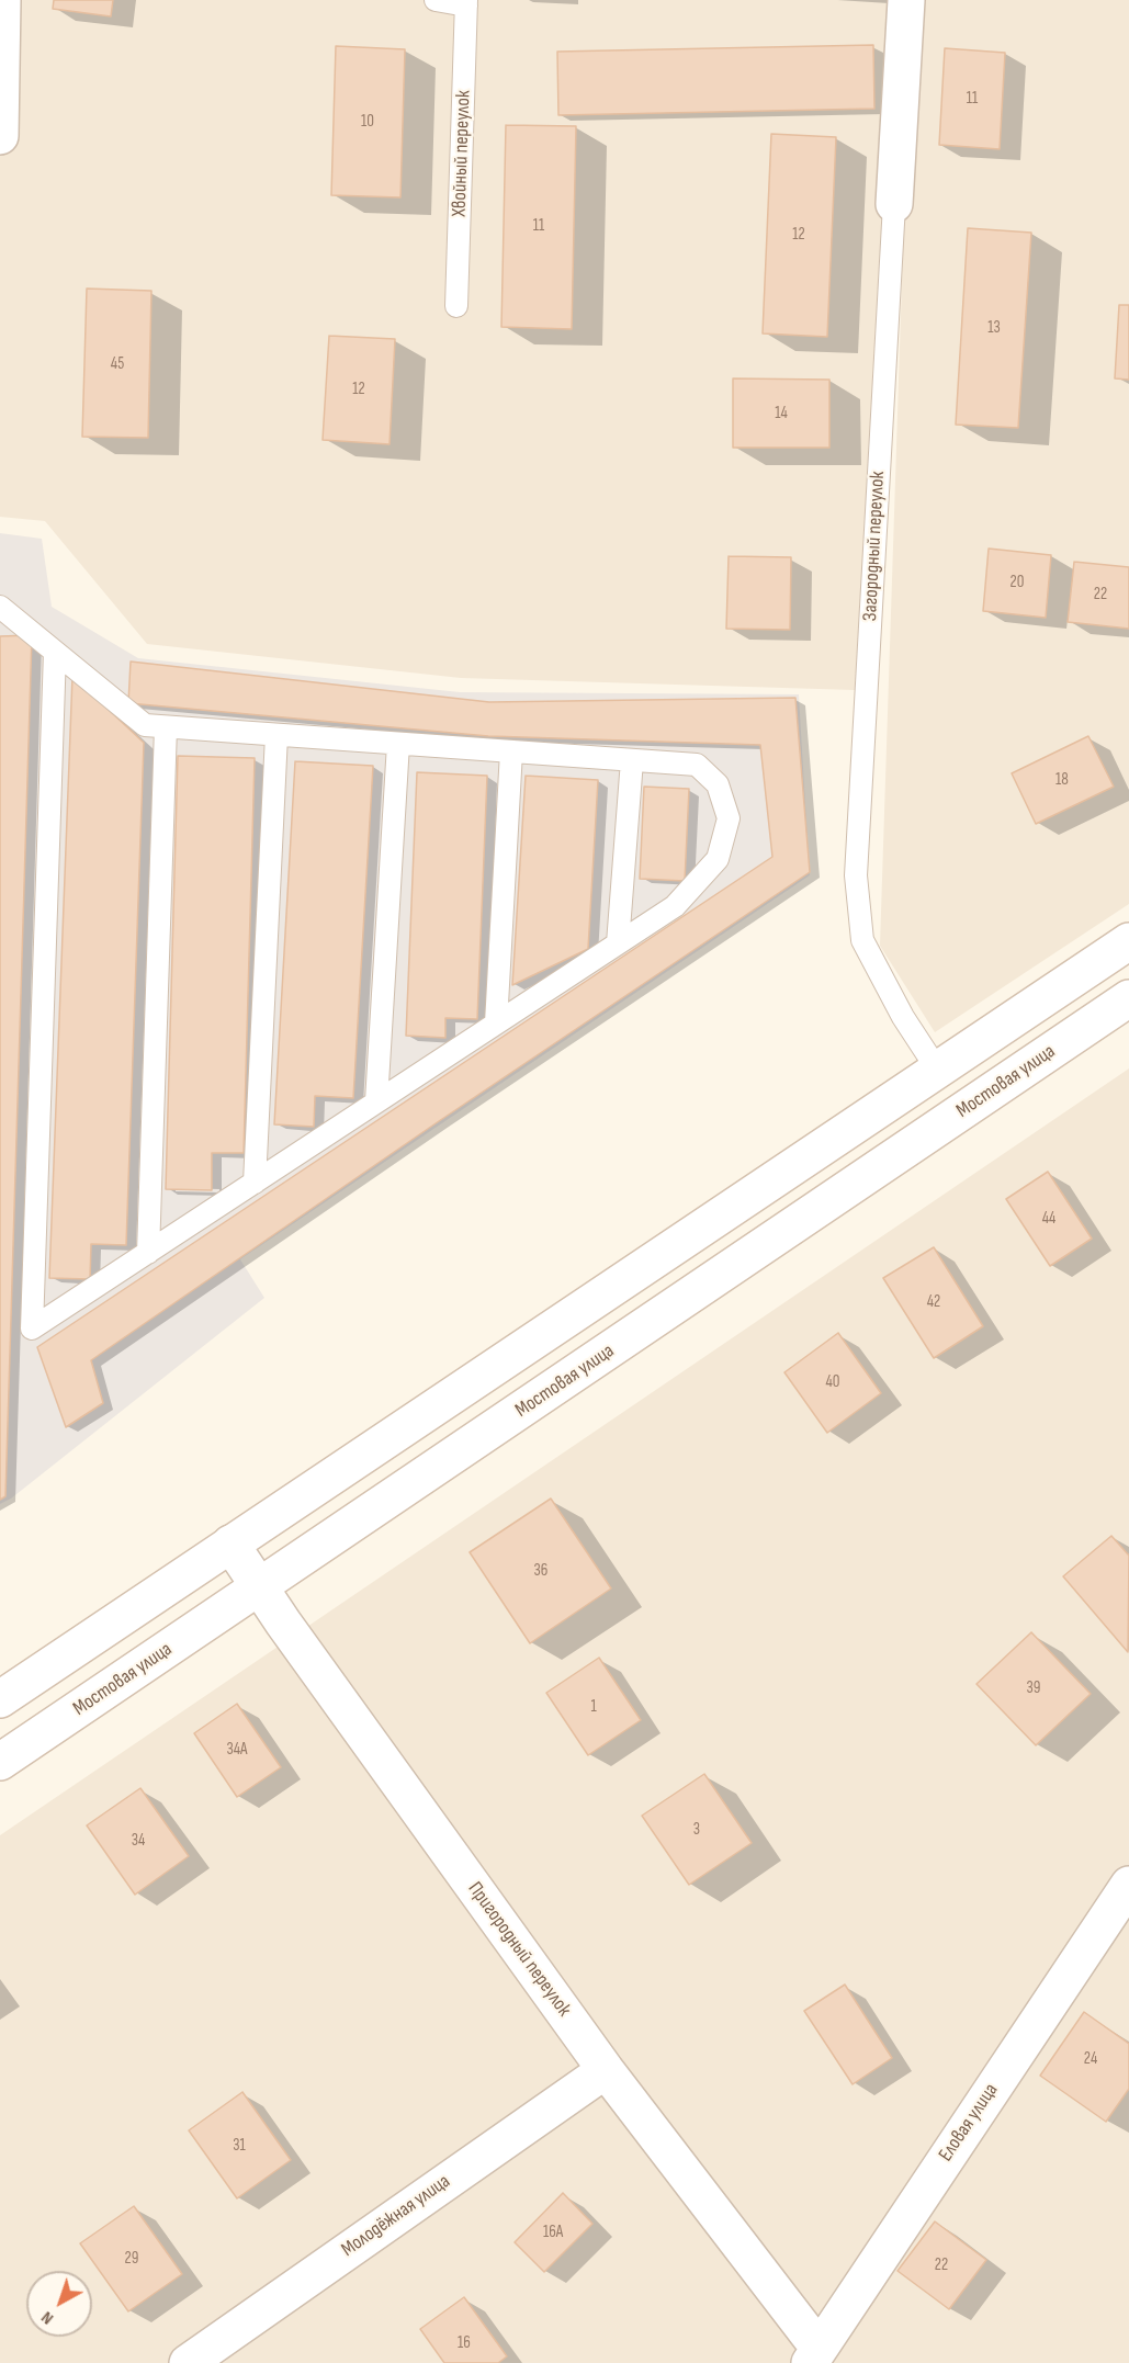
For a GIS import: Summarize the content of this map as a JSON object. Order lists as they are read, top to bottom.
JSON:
{
  "streets": {
    "main road": [
      "Загородный переулок",
      "Мостовая улица",
      "Пригородный переулок",
      "Еловая улица",
      "Молодёжная улица"
    ],
    "lane": ["Хвойный переулок"]
  },
  "crossings": [
    ["Мостовая улица", "Пригородный переулок"],
    ["Пригородный переулок", "Еловая улица"],
    ["Пригородный переулок", "Молодёжная улица"]
  ],
  "house_numbers": [
    "11",
    "10",
    "11",
    "12",
    "13",
    "45",
    "12",
    "14",
    "20",
    "22",
    "18",
    "44",
    "42",
    "40",
    "36",
    "39",
    "1",
    "34А",
    "3",
    "34",
    "24",
    "31",
    "16А",
    "29",
    "22",
    "16"
  ],
  "north": "bottom left"
}
